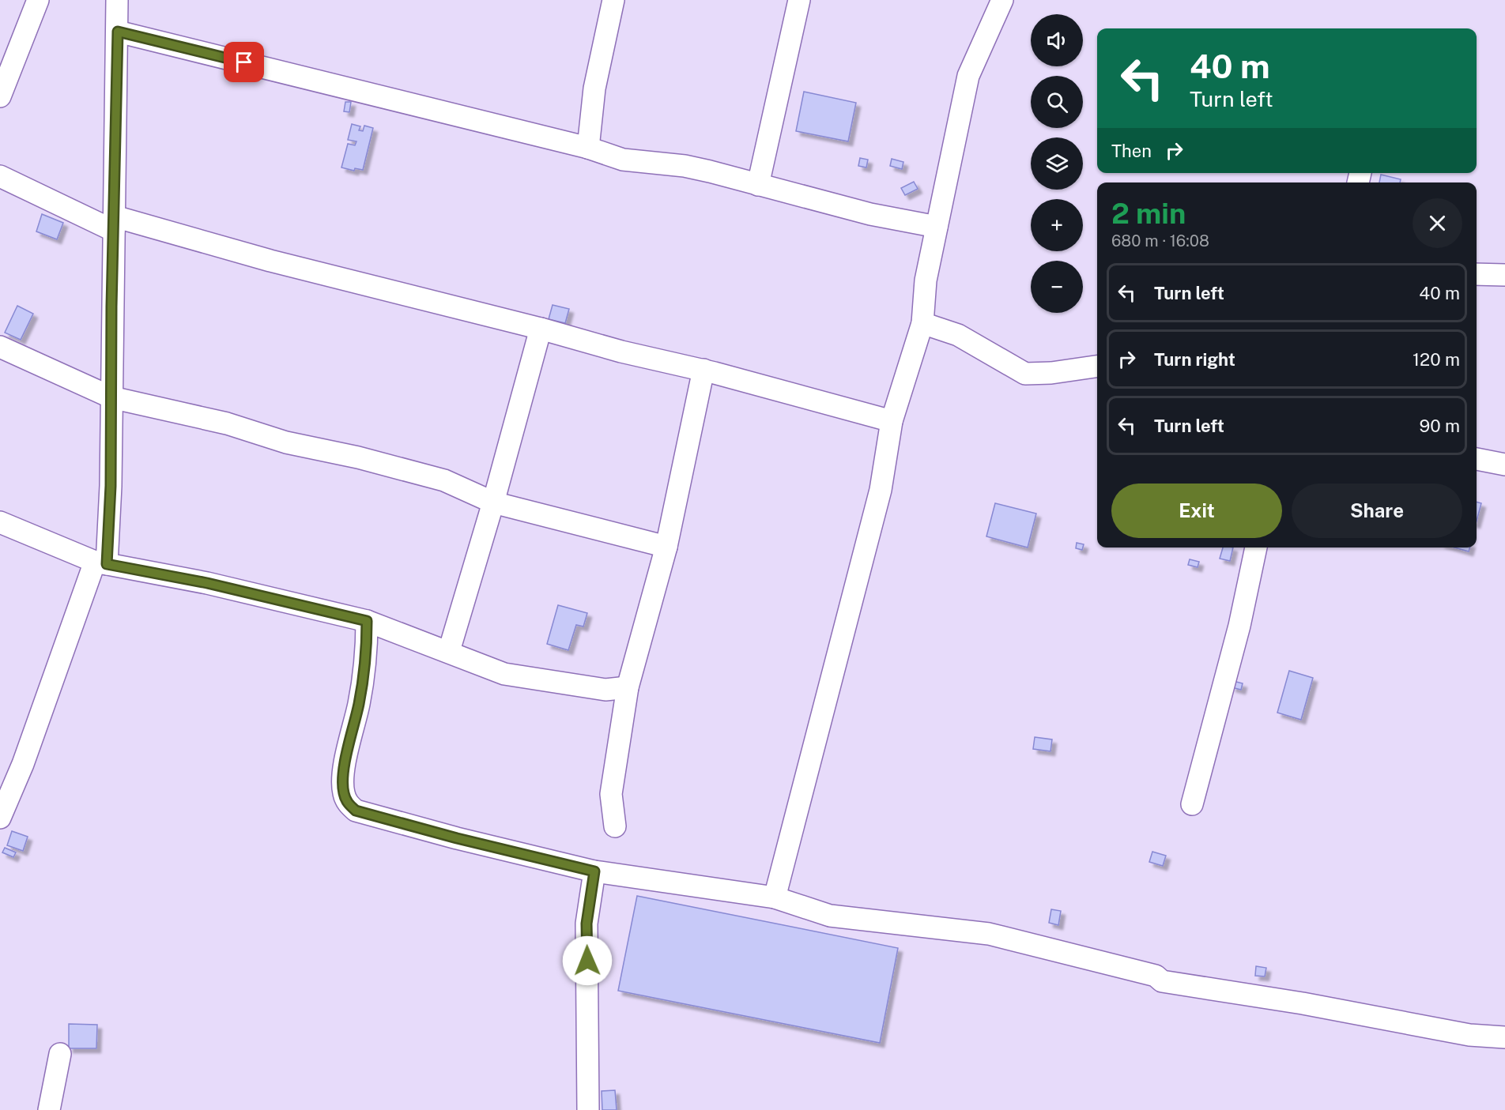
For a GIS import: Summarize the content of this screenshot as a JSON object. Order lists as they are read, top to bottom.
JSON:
{
  "page": {
    "map_buttons": ["+", "−"],
    "turn": ["40 m", "Turn left"],
    "then": "Then",
    "heading": ["2 min", "680 m · 16:08"],
    "list": [
      {
        "name": "Turn left",
        "value": "40 m"
      },
      {
        "name": "Turn right",
        "value": "120 m"
      },
      {
        "name": "Turn left",
        "value": "90 m"
      }
    ],
    "buttons": ["Exit", "Share"]
  }
}
